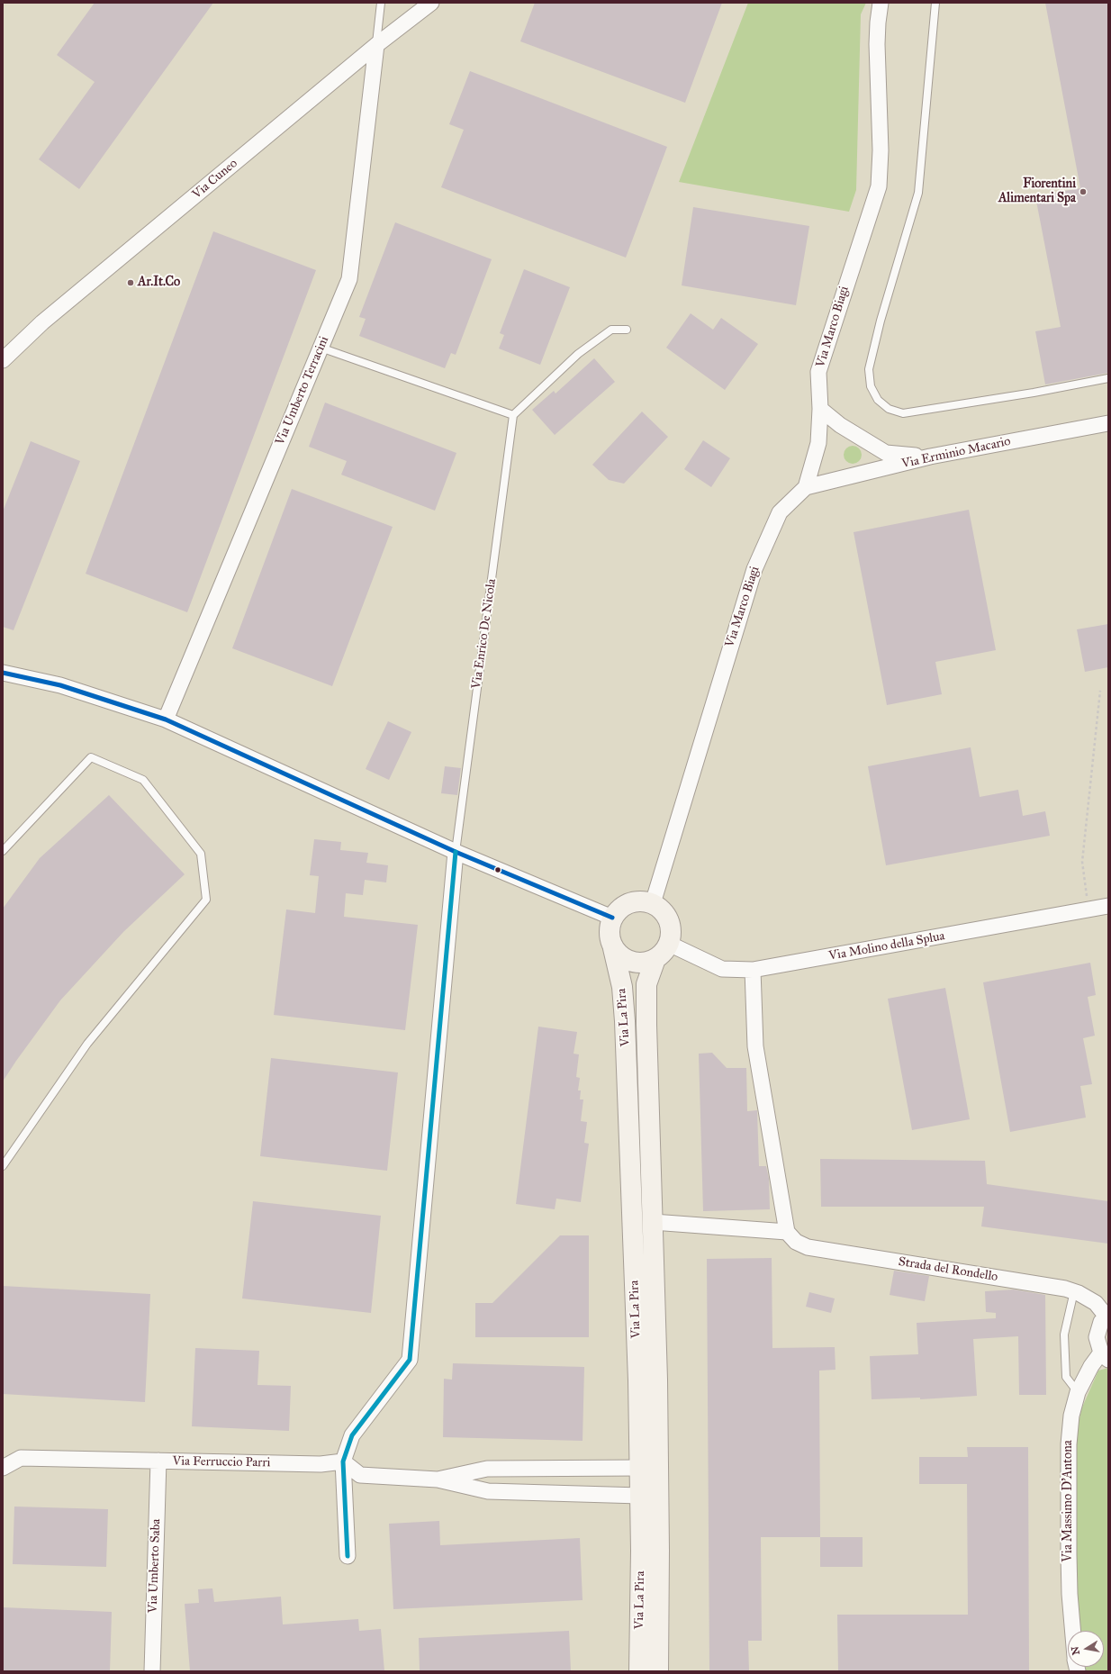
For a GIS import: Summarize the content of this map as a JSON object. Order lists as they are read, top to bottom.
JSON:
{
  "streets": {
    "street": [
      "Via Cuneo",
      "Via Marco Biagi",
      "Via Umberto Terracini",
      "Via Erminio Macario",
      "Via Molino della Splua",
      "Via La Pira",
      "Strada del Rondello",
      "Via Ferruccio Parri",
      "Via Massimo D'Antona",
      "Via Umberto Saba"
    ],
    "lane": ["Via Enrico De Nicola"]
  },
  "crossings": [
    ["Via Cuneo", "Via Umberto Terracini"],
    ["Via Marco Biagi", "Via Erminio Macario"],
    ["Via Marco Biagi", "Via Molino della Splua"],
    ["Via Marco Biagi", "Via La Pira"],
    ["Via Molino della Splua", "Via La Pira"],
    ["Via Ferruccio Parri", "Via Umberto Saba"]
  ],
  "places": ["Fiorentini Alimentari Spa", "Ar.It.Co"],
  "north": "left"
}
